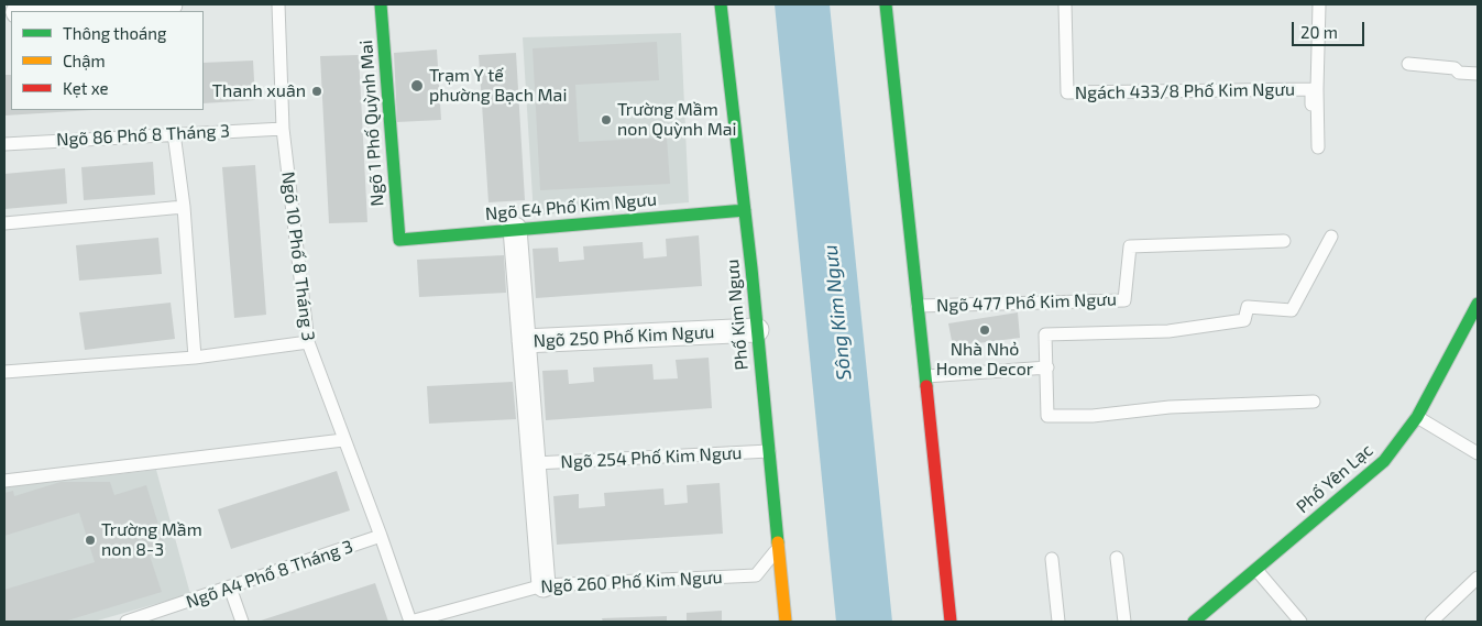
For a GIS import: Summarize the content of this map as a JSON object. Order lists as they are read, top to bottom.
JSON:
{
  "streets": {
    "main road": [
      "Ngõ 1 Phố Quỳnh Mai",
      "Ngõ E4 Phố Kim Ngưu",
      "Phố Kim Ngưu",
      "Phố Yên Lạc"
    ],
    "street": ["Ngõ 250 Phố Kim Ngưu"],
    "lane": [
      "Ngách 433/8 Phố Kim Ngưu",
      "Ngõ 86 Phố 8 Tháng 3",
      "Ngõ 10 Phố 8 Tháng 3",
      "Ngõ 477 Phố Kim Ngưu",
      "Ngõ 254 Phố Kim Ngưu",
      "Ngõ A4 Phố 8 Tháng 3",
      "Ngõ 260 Phố Kim Ngưu"
    ]
  },
  "crossings": [
    ["Ngõ 1 Phố Quỳnh Mai", "Ngõ E4 Phố Kim Ngưu"],
    ["Ngõ 86 Phố 8 Tháng 3", "Ngõ 10 Phố 8 Tháng 3"],
    ["Ngõ E4 Phố Kim Ngưu", "Phố Kim Ngưu"],
    ["Ngõ 10 Phố 8 Tháng 3", "Ngõ A4 Phố 8 Tháng 3"],
    ["Ngõ 10 Phố 8 Tháng 3", "Ngõ 260 Phố Kim Ngưu"],
    ["Phố Kim Ngưu", "Ngõ 250 Phố Kim Ngưu"],
    ["Phố Kim Ngưu", "Ngõ 254 Phố Kim Ngưu"],
    ["Phố Kim Ngưu", "Ngõ 260 Phố Kim Ngưu"]
  ],
  "water": ["Sông Kim Ngưu"],
  "places": [
    "Trạm Y tế phường Bạch Mai",
    "Thanh xuân",
    "Trường Mầm non Quỳnh Mai",
    "Nhà Nhỏ Home Decor",
    "Trường Mầm non 8-3"
  ],
  "legend": ["Thông thoáng", "Chậm", "Kẹt xe"],
  "scale_bar": "20 m"
}
